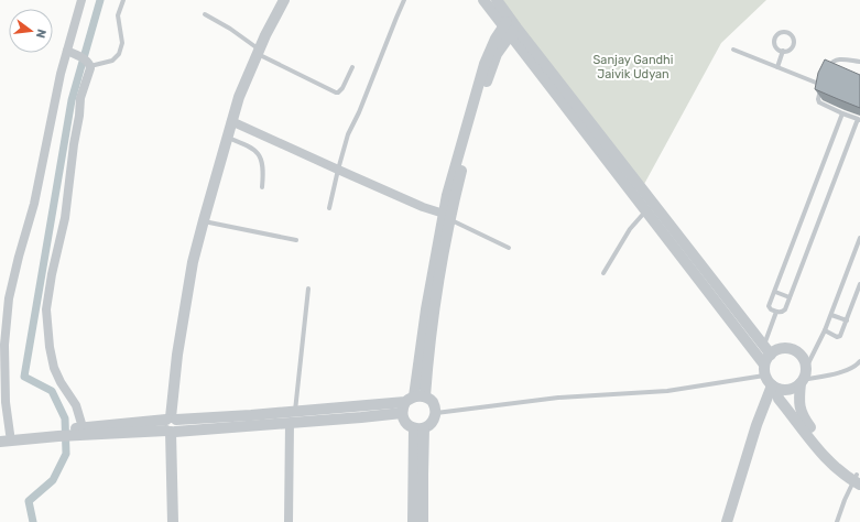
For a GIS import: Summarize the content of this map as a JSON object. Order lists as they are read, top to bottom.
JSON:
{
  "parks": ["Sanjay Gandhi Jaivik Udyan"],
  "north": "right"
}
